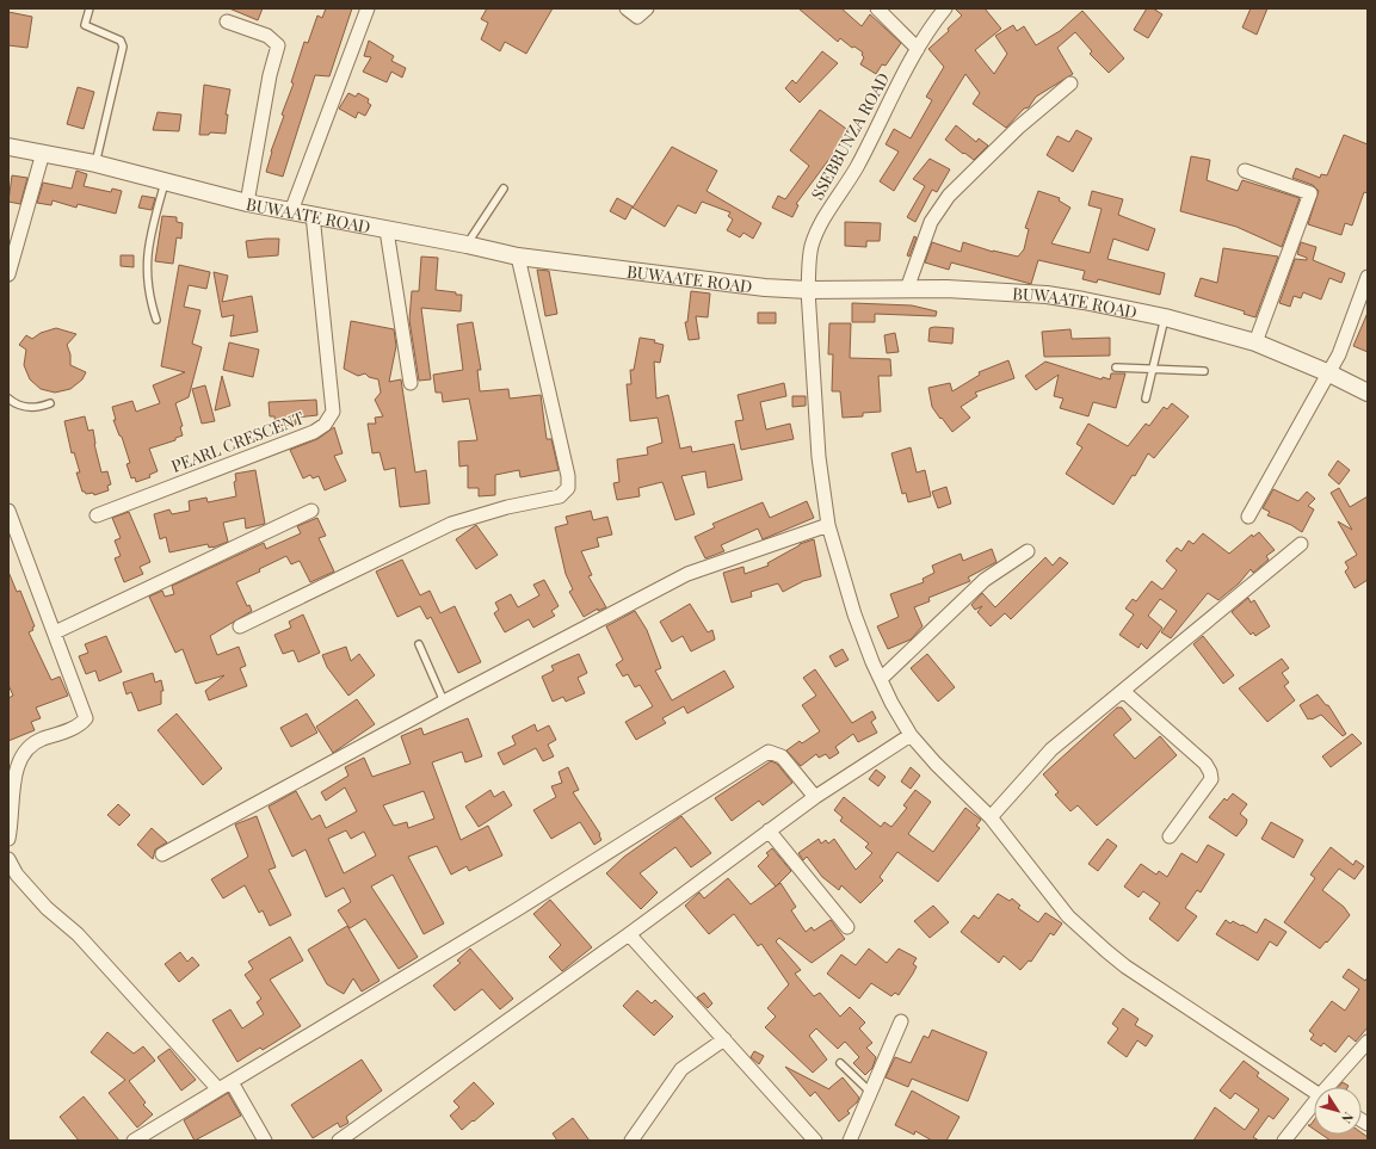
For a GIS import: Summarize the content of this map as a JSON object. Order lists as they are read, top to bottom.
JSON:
{
  "streets": {
    "street": ["SSEBBUNZA ROAD", "BUWAATE ROAD", "PEARL CRESCENT"]
  },
  "crossings": [
    ["SSEBBUNZA ROAD", "BUWAATE ROAD"],
    ["BUWAATE ROAD", "PEARL CRESCENT"]
  ],
  "north": "bottom right"
}
